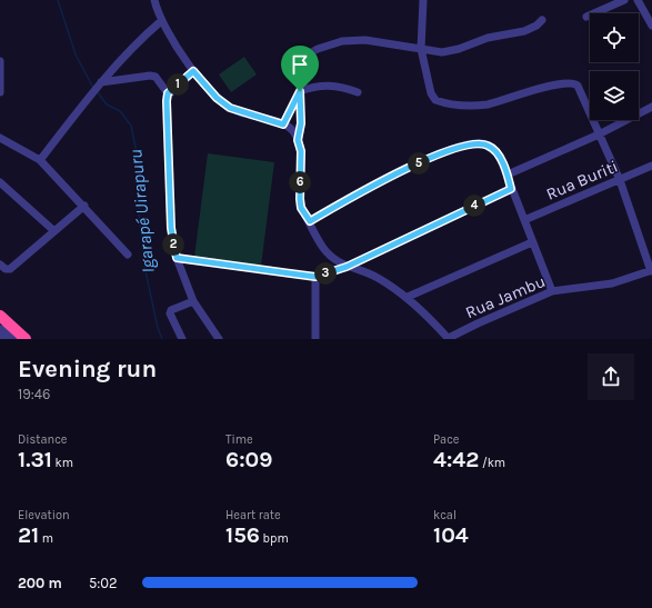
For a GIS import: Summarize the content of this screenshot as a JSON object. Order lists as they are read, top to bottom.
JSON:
{
  "streets": {
    "street": ["Rua Buriti", "Rua Jambu"]
  },
  "water": ["Igarapé Uirapuru"],
  "page": {
    "pins": [
      "1",
      "5",
      "6",
      "4",
      "2",
      "3"
    ],
    "heading": ["Evening run", "19:46"],
    "stats": [
      ["Distance", "1.31 km"],
      ["Time", "6:09"],
      ["Pace", "4:42 /km"],
      ["Elevation", "21 m"],
      ["Heart rate", "156 bpm"],
      ["kcal", "104"]
    ],
    "list": [
      {
        "name": "200 m",
        "note": "5:02"
      }
    ]
  }
}
